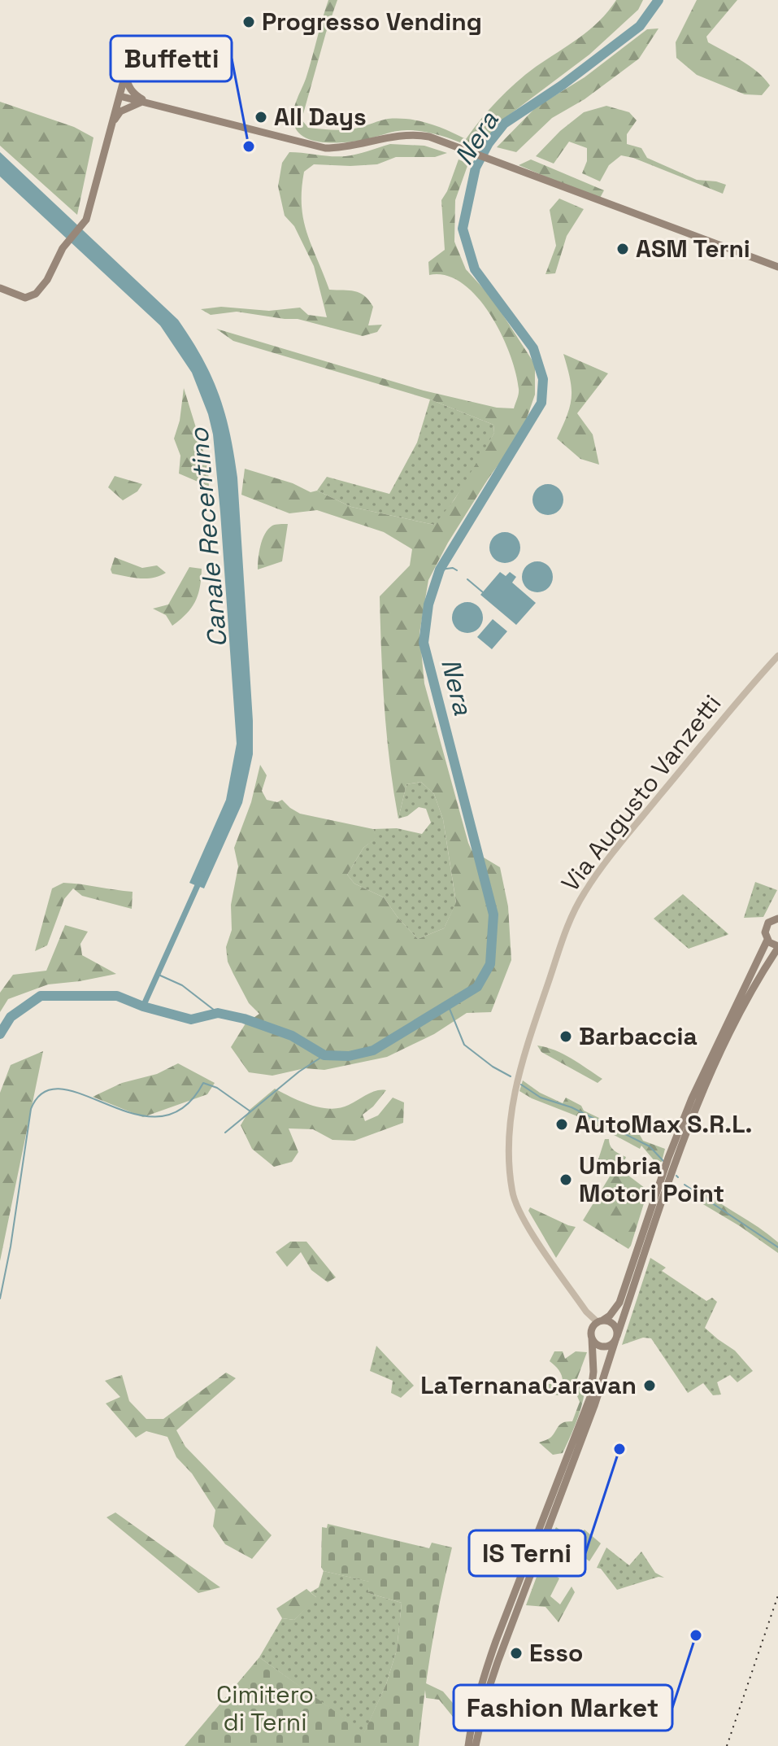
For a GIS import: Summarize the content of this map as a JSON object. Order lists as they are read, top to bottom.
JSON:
{
  "streets": {
    "street": ["Via Augusto Vanzetti"]
  },
  "water": ["Nera", "Canale Recentino"],
  "parks": ["Cimitero di Terni"],
  "places": [
    "Progresso Vending",
    "All Days",
    "Buffetti",
    "ASM Terni",
    "Barbaccia",
    "AutoMax S.R.L.",
    "Umbria Motori Point",
    "LaTernanaCaravan",
    "IS Terni",
    "Fashion Market",
    "Esso"
  ]
}
